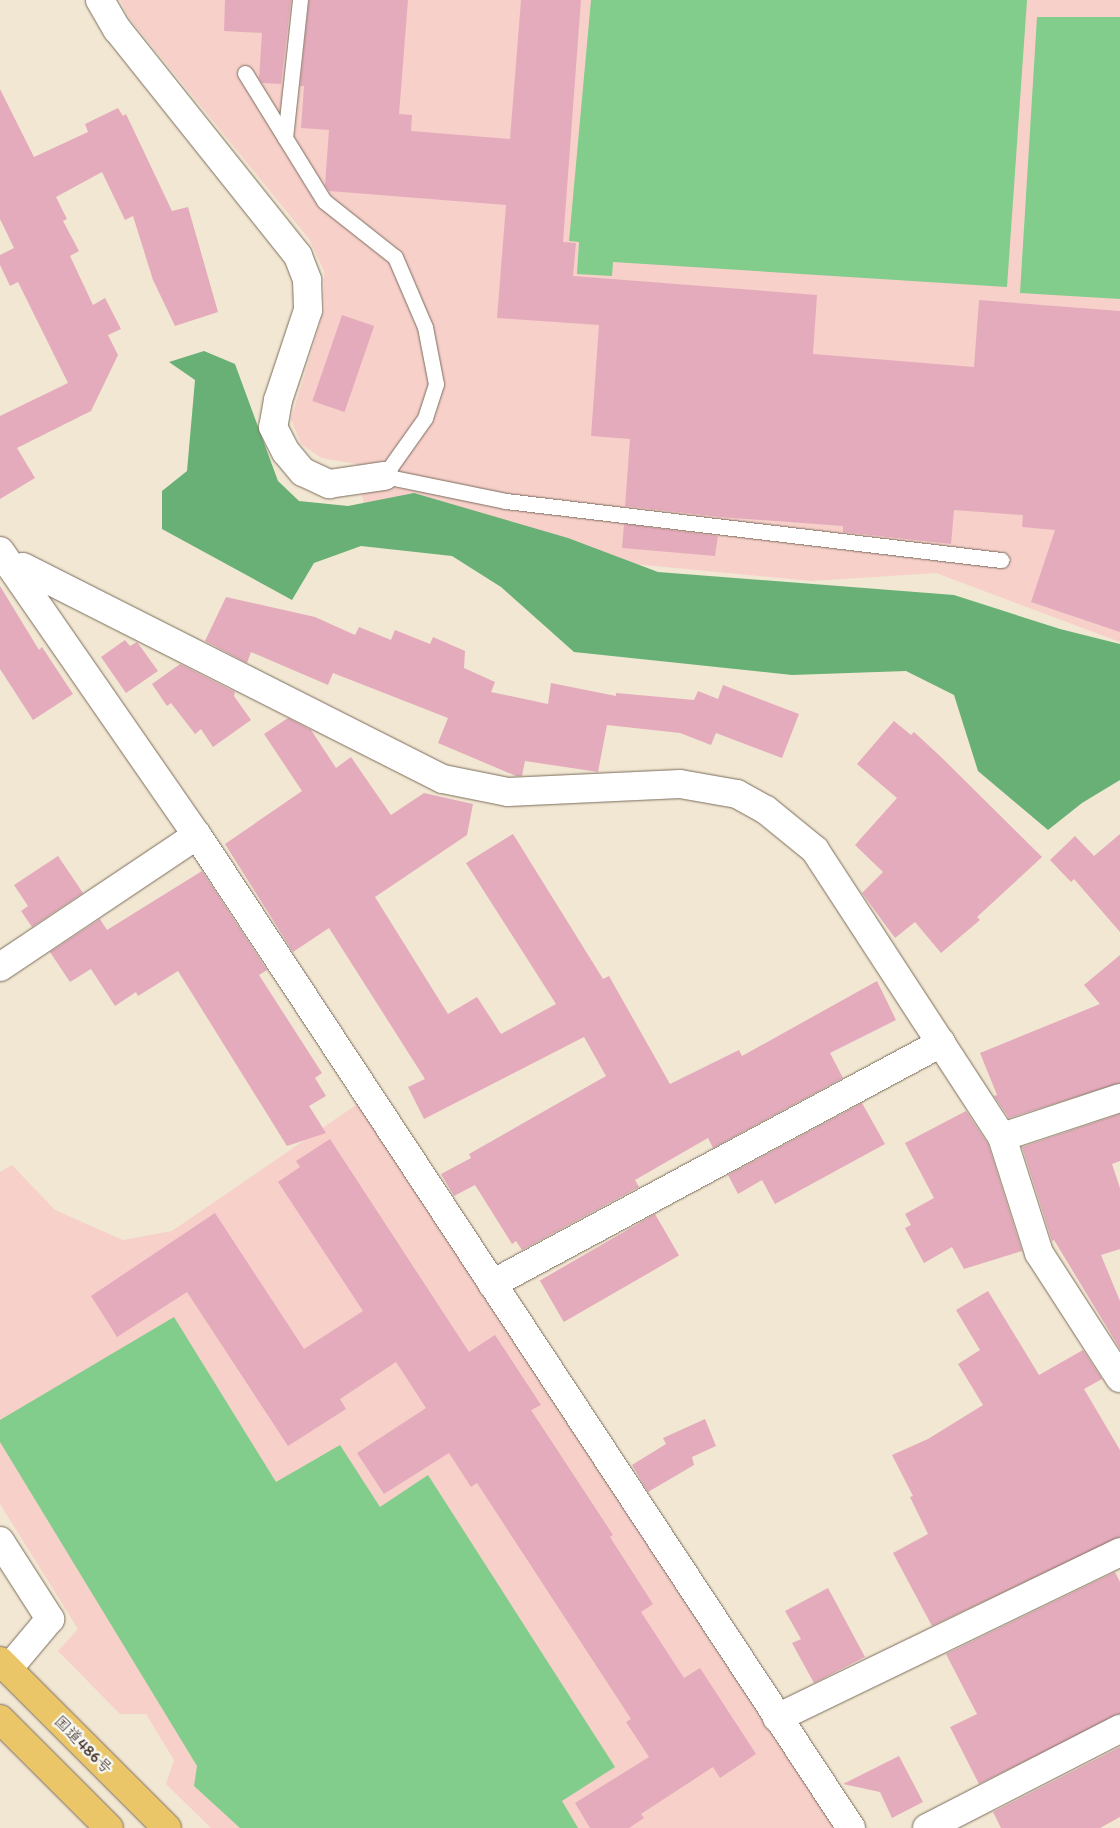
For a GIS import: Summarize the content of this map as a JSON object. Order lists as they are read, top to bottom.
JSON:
{
  "streets": {
    "highway": ["国道486号"]
  }
}
